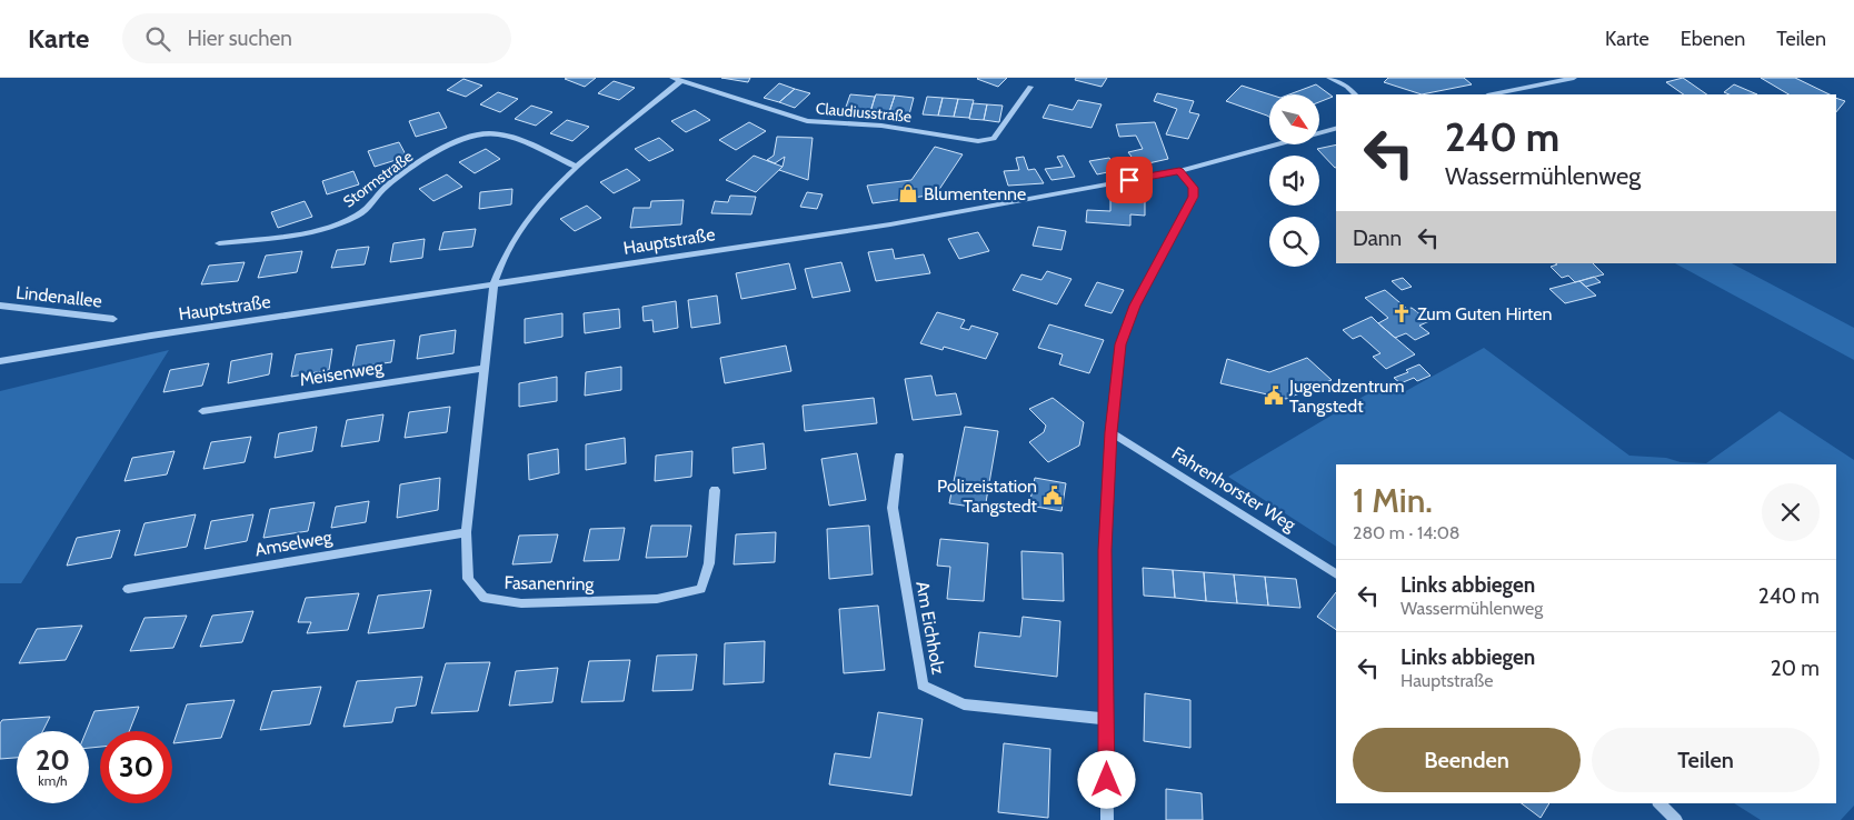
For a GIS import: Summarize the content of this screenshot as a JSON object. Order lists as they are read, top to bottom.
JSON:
{
  "streets": {
    "street": [
      "Claudiusstraße",
      "Stormstraße",
      "Hauptstraße",
      "Lindenallee",
      "Meisenweg",
      "Fahrenhorster Weg",
      "Amselweg",
      "Fasanenring",
      "Am Eichholz"
    ]
  },
  "crossings": [
    ["Claudiusstraße", "Fasanenring"],
    ["Stormstraße", "Fasanenring"],
    ["Hauptstraße", "Fasanenring"],
    ["Meisenweg", "Fasanenring"],
    ["Amselweg", "Fasanenring"]
  ],
  "places": {
    "shop": ["Blumentenne"],
    "church": ["Zum Guten Hirten"],
    "public building": ["Jugendzentrum Tangstedt", "Polizeistation Tangstedt"]
  },
  "north": "bottom right",
  "page": {
    "header": "Karte",
    "search": "Hier suchen",
    "nav": ["Karte", "Ebenen", "Teilen"],
    "turn": ["240 m", "Wassermühlenweg"],
    "then": "Dann",
    "heading": ["1 Min.", "280 m · 14:08"],
    "list": [
      {
        "name": "Links abbiegen",
        "note": "Wassermühlenweg",
        "value": "240 m"
      },
      {
        "name": "Links abbiegen",
        "note": "Hauptstraße",
        "value": "20 m"
      }
    ],
    "buttons": ["Beenden", "Teilen"],
    "speed": "20 km/h",
    "limit": "30"
  }
}
